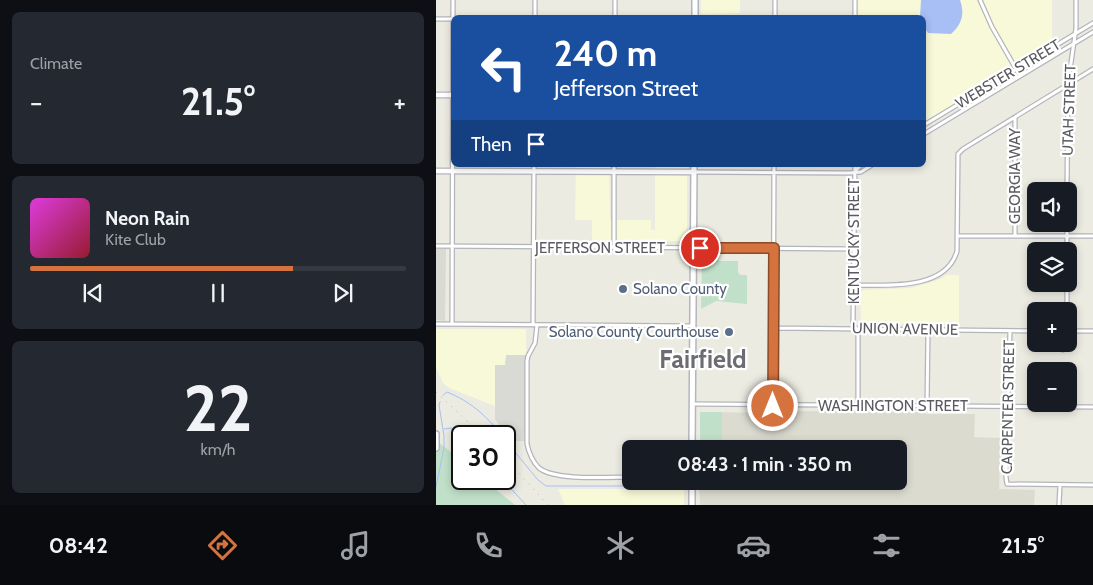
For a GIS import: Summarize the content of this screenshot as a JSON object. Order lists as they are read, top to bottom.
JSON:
{
  "streets": {
    "street": [
      "WEBSTER STREET",
      "UTAH STREET",
      "GEORGIA WAY",
      "KENTUCKY STREET",
      "JEFFERSON STREET",
      "UNION AVENUE",
      "WASHINGTON STREET",
      "CARPENTER STREET"
    ]
  },
  "crossings": [
    ["WEBSTER STREET", "UTAH STREET"],
    ["KENTUCKY STREET", "JEFFERSON STREET"],
    ["KENTUCKY STREET", "UNION AVENUE"],
    ["KENTUCKY STREET", "WASHINGTON STREET"],
    ["UNION AVENUE", "CARPENTER STREET"],
    ["WASHINGTON STREET", "CARPENTER STREET"]
  ],
  "districts": ["Fairfield"],
  "places": ["Solano County", "Solano County Courthouse"],
  "page": {
    "tile": [
      "Climate",
      ["22", "km/h"]
    ],
    "turn": ["240 m", "Jefferson Street"],
    "heat": ["−", "21.5°", "+"],
    "then": "Then",
    "map_buttons": ["+", "−"],
    "song": ["Neon Rain", "Kite Club"],
    "limit": "30",
    "trip": "08:43 · 1 min · 350 m",
    "tabs": ["08:42", "21.5°"]
  }
}
